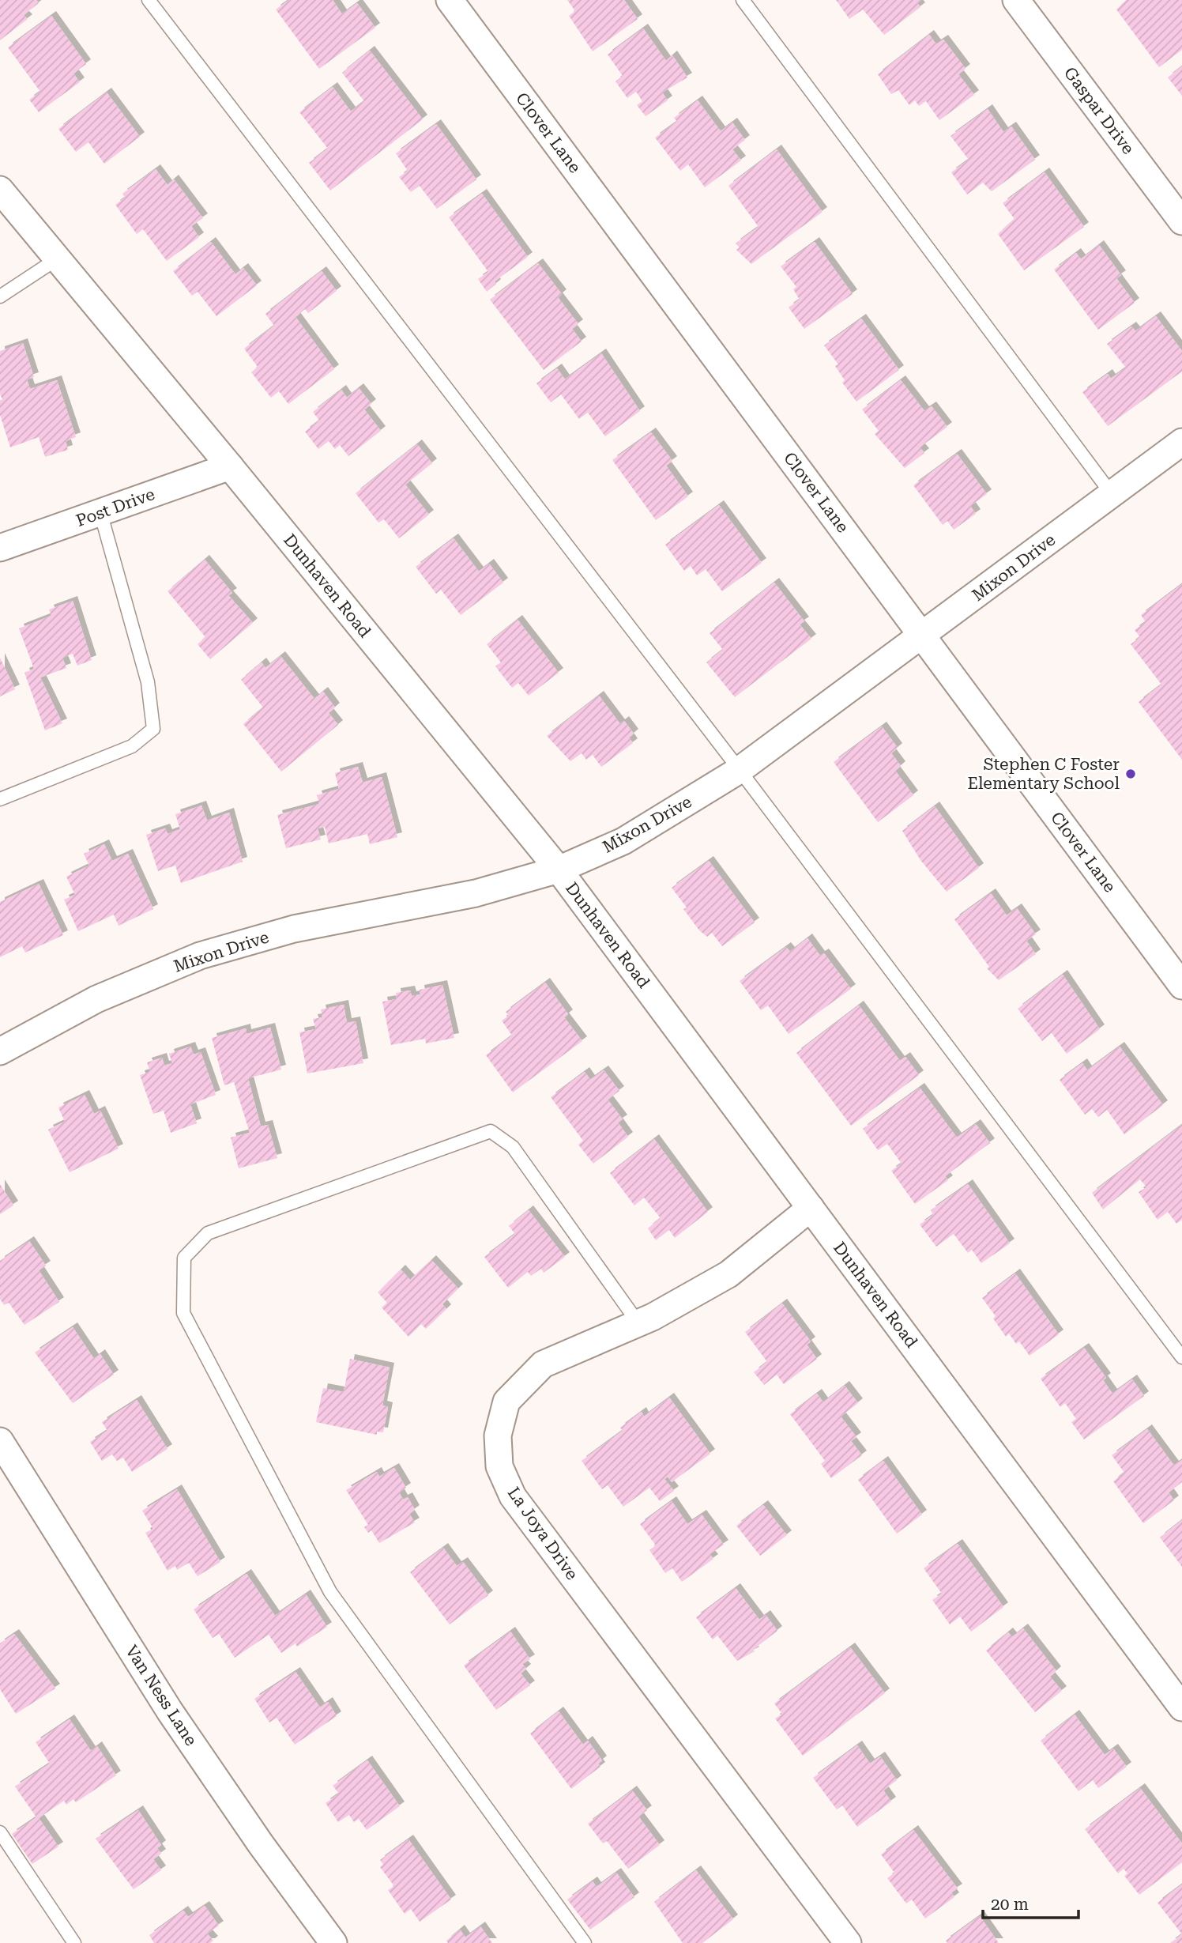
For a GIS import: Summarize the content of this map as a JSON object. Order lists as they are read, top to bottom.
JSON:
{
  "streets": {
    "street": [
      "Gaspar Drive",
      "Clover Lane",
      "Post Drive",
      "Mixon Drive",
      "Dunhaven Road",
      "La Joya Drive",
      "Van Ness Lane"
    ]
  },
  "crossings": [
    ["Clover Lane", "Mixon Drive"],
    ["Post Drive", "Dunhaven Road"],
    ["Mixon Drive", "Dunhaven Road"],
    ["Dunhaven Road", "La Joya Drive"]
  ],
  "places": ["Stephen C Foster Elementary School"],
  "scale_bar": "20 m"
}
